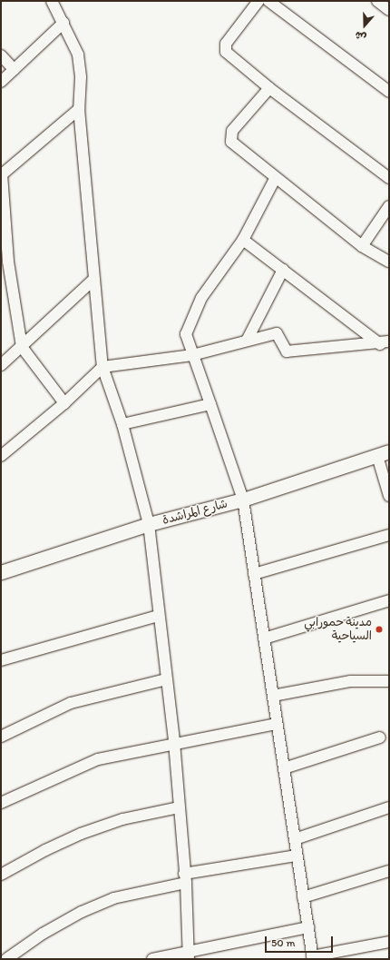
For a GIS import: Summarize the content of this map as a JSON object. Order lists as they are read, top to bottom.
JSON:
{
  "streets": {
    "street": ["شارع المراشدة"]
  },
  "places": ["مدينة حمورابي السياحية"],
  "scale_bar": "50 m",
  "north": "bottom"
}
